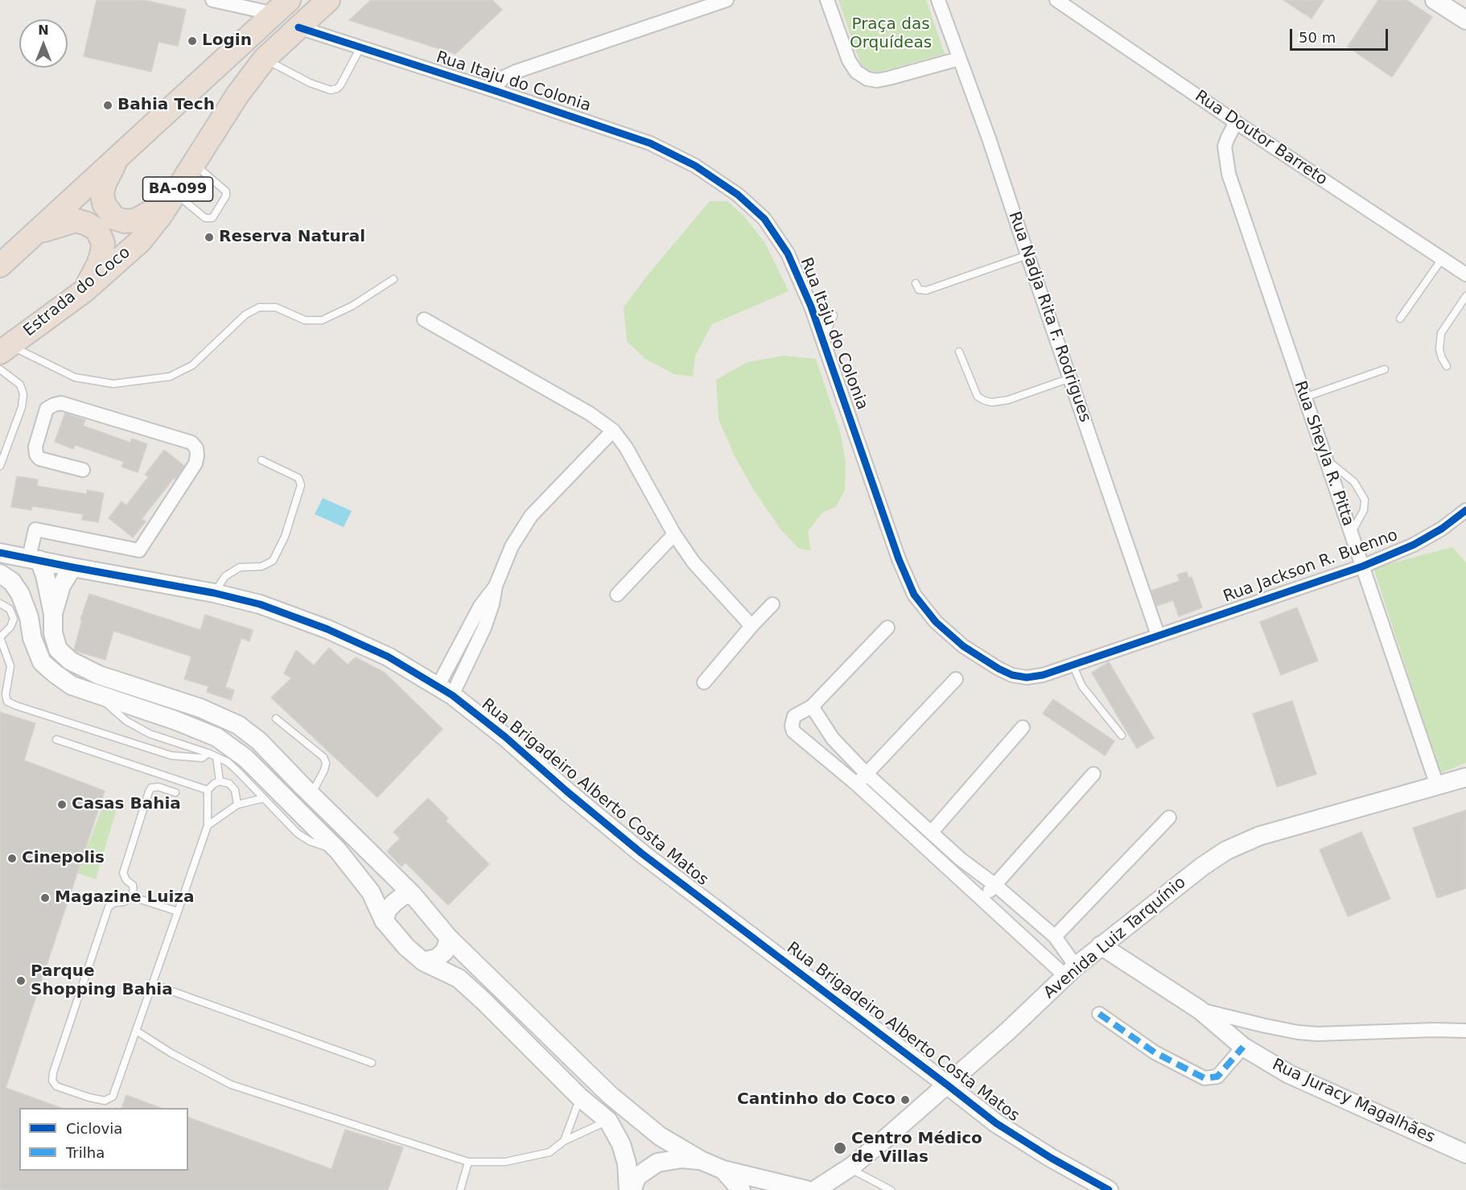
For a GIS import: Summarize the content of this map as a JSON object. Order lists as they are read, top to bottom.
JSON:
{
  "streets": {
    "highway": ["BA-099", "Estrada do Coco"],
    "street": [
      "Rua Itaju do Colonia",
      "Rua Doutor Barreto",
      "Rua Nadja Rita F. Rodrigues",
      "Rua Sheyla R. Pitta",
      "Rua Jackson R. Buenno",
      "Rua Brigadeiro Alberto Costa Matos",
      "Avenida Luiz Tarquínio",
      "Rua Juracy Magalhães"
    ]
  },
  "crossings": [
    ["Rua Itaju do Colonia", "Estrada do Coco"],
    ["Rua Itaju do Colonia", "Rua Nadja Rita F. Rodrigues"],
    ["Rua Itaju do Colonia", "Rua Jackson R. Buenno"],
    ["Rua Doutor Barreto", "Rua Sheyla R. Pitta"],
    ["Rua Nadja Rita F. Rodrigues", "Rua Jackson R. Buenno"],
    ["Rua Sheyla R. Pitta", "Rua Jackson R. Buenno"],
    ["Rua Sheyla R. Pitta", "Avenida Luiz Tarquínio"],
    ["Rua Brigadeiro Alberto Costa Matos", "Avenida Luiz Tarquínio"],
    ["Avenida Luiz Tarquínio", "Rua Juracy Magalhães"]
  ],
  "parks": ["Praça das Orquídeas"],
  "places": [
    "Login",
    "Bahia Tech",
    "Reserva Natural",
    "Casas Bahia",
    "Cinepolis",
    "Magazine Luiza",
    "Parque Shopping Bahia",
    "Cantinho do Coco",
    "Centro Médico de Villas"
  ],
  "legend": ["Ciclovia", "Trilha"],
  "scale_bar": "50 m",
  "north": "top"
}
